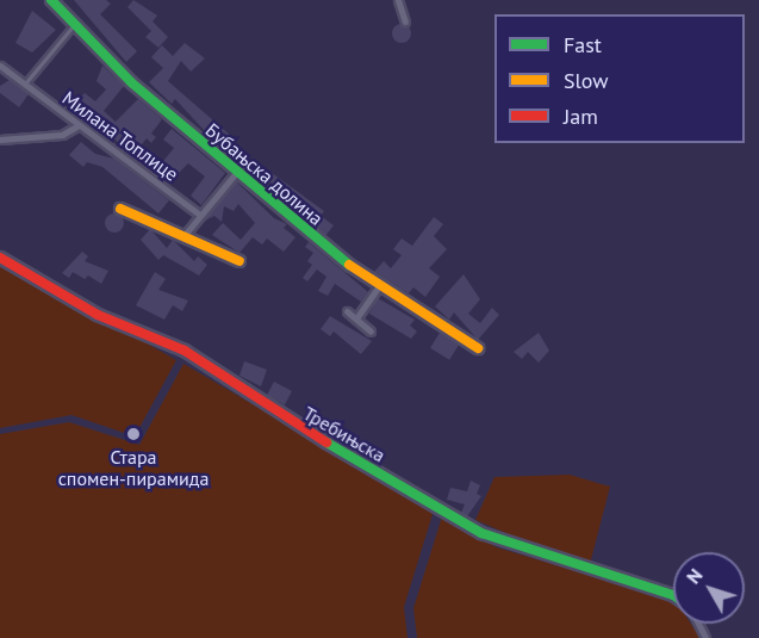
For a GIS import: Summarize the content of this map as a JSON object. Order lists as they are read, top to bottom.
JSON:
{
  "streets": {
    "street": ["Милана Топлице", "Бубањска долина", "Требињска"]
  },
  "places": ["Стара спомен-пирамида"],
  "legend": ["Fast", "Slow", "Jam"],
  "north": "top left"
}
